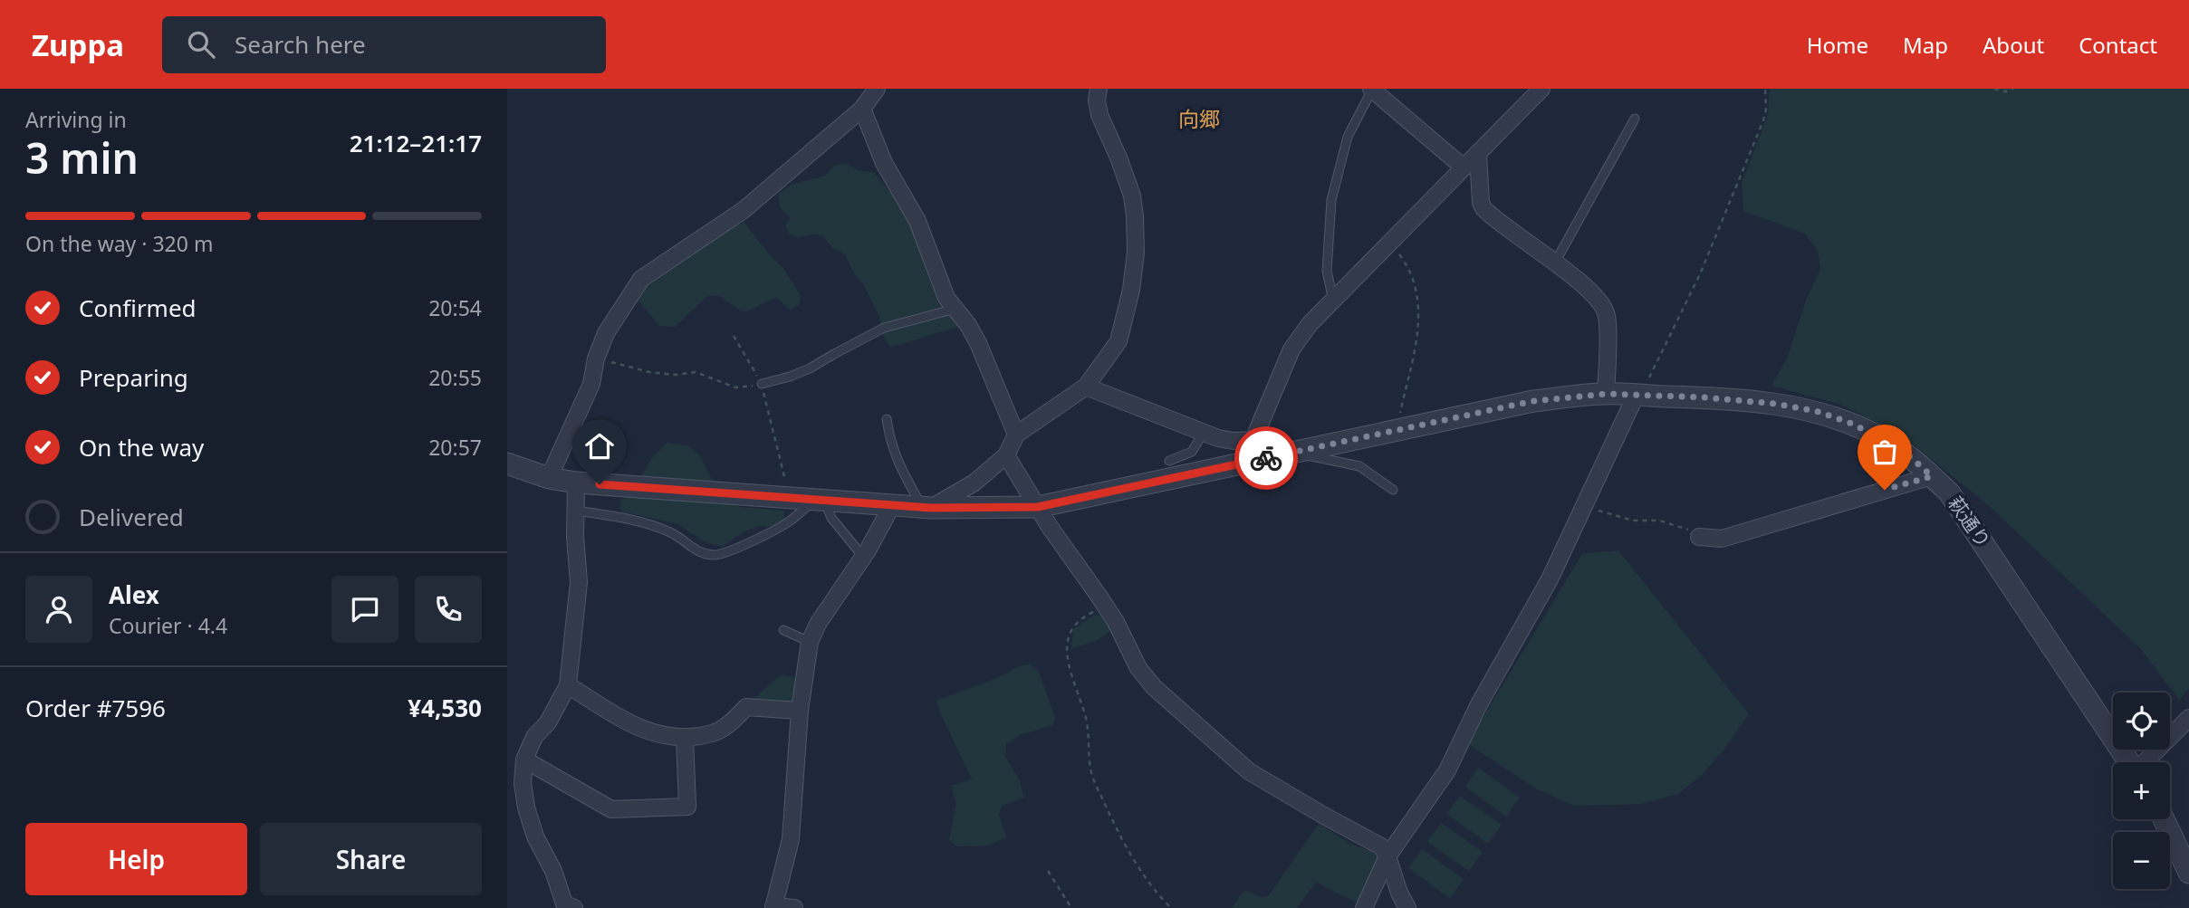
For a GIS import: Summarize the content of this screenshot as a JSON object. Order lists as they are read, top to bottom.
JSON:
{
  "streets": {
    "street": ["萩通り"]
  },
  "districts": ["向郷"],
  "page": {
    "header": "Zuppa",
    "search": "Search here",
    "nav": [
      "Home",
      "Map",
      "About",
      "Contact"
    ],
    "heading": ["3 min", "Arriving in", "21:12–21:17"],
    "panel": [
      "Alex",
      "Courier · 4.4",
      "Order #7596",
      "¥4,530"
    ],
    "bar": "On the way · 320 m",
    "list": [
      ["Confirmed", "20:54"],
      ["Preparing", "20:55"],
      ["On the way", "20:57"],
      "Delivered"
    ],
    "map_buttons": ["+", "−"],
    "buttons": ["Help", "Share"]
  }
}
